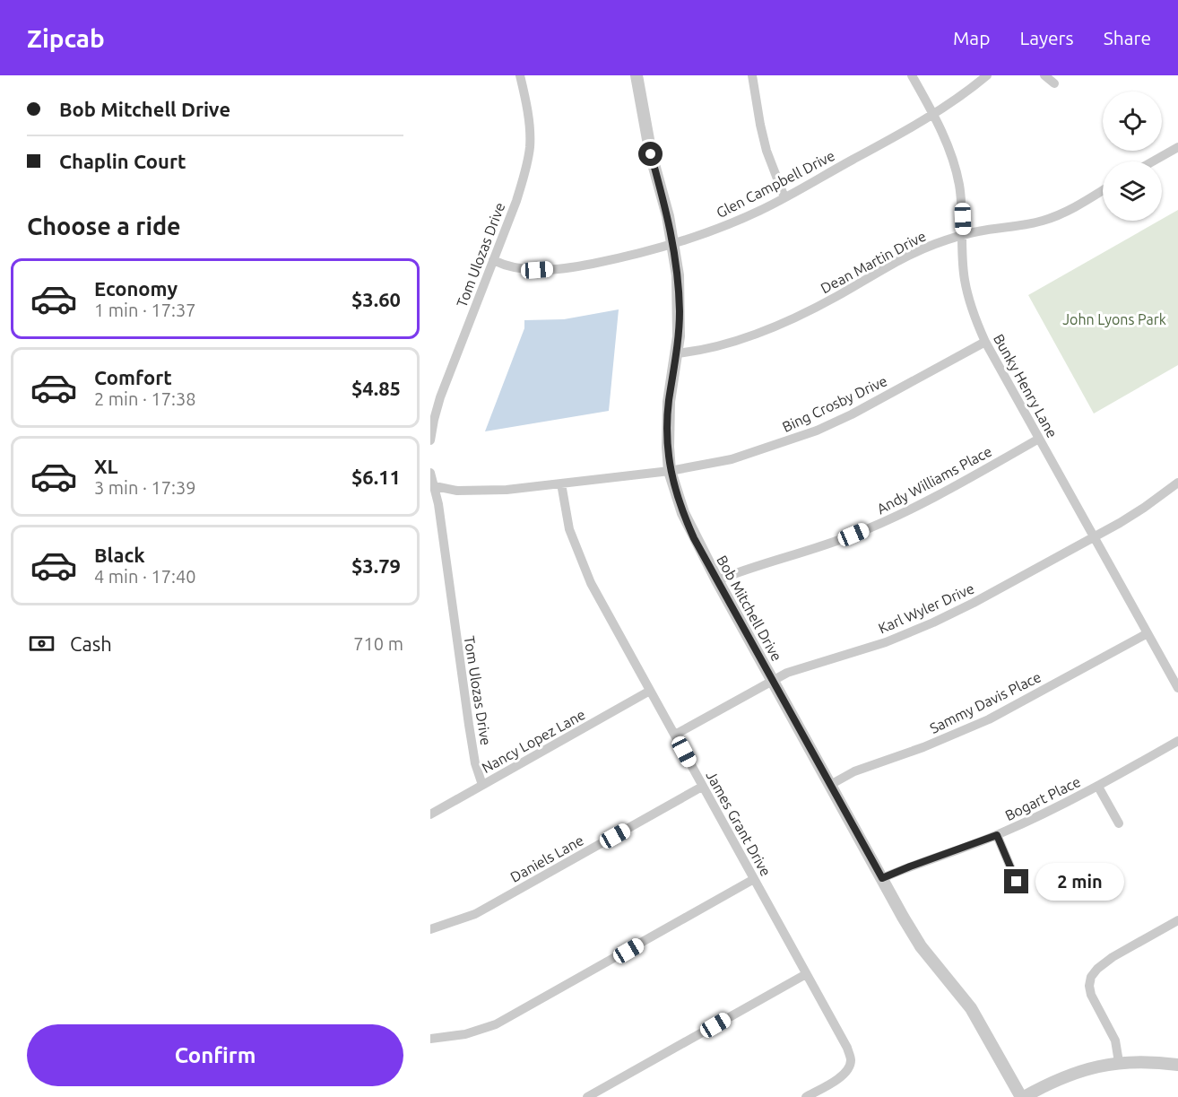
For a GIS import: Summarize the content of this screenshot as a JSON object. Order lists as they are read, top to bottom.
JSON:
{
  "streets": {
    "street": [
      "Glen Campbell Drive",
      "Tom Ulozas Drive",
      "Dean Martin Drive",
      "Bunky Henry Lane",
      "Bing Crosby Drive",
      "Andy Williams Place",
      "Bob Mitchell Drive",
      "Karl Wyler Drive",
      "Sammy Davis Place",
      "Nancy Lopez Lane",
      "Bogart Place",
      "James Grant Drive",
      "Daniels Lane"
    ]
  },
  "crossings": [
    ["Glen Campbell Drive", "Tom Ulozas Drive"],
    ["Glen Campbell Drive", "Bunky Henry Lane"],
    ["Glen Campbell Drive", "Bob Mitchell Drive"],
    ["Tom Ulozas Drive", "Bing Crosby Drive"],
    ["Tom Ulozas Drive", "Nancy Lopez Lane"],
    ["Dean Martin Drive", "Bunky Henry Lane"],
    ["Dean Martin Drive", "Bob Mitchell Drive"],
    ["Bunky Henry Lane", "Bing Crosby Drive"],
    ["Bunky Henry Lane", "Andy Williams Place"],
    ["Bunky Henry Lane", "Karl Wyler Drive"],
    ["Bunky Henry Lane", "Sammy Davis Place"],
    ["Bing Crosby Drive", "Bob Mitchell Drive"],
    ["Bing Crosby Drive", "James Grant Drive"],
    ["Andy Williams Place", "Bob Mitchell Drive"],
    ["Bob Mitchell Drive", "Karl Wyler Drive"],
    ["Bob Mitchell Drive", "Sammy Davis Place"],
    ["Bob Mitchell Drive", "Bogart Place"],
    ["Karl Wyler Drive", "James Grant Drive"],
    ["Nancy Lopez Lane", "James Grant Drive"],
    ["James Grant Drive", "Daniels Lane"]
  ],
  "parks": ["John Lyons Park"],
  "page": {
    "header": "Zipcab",
    "nav": ["Map", "Layers", "Share"],
    "banner": ["Bob Mitchell Drive", "Chaplin Court"],
    "heading": "Choose a ride",
    "list": [
      {
        "name": "Economy",
        "note": "1 min · 17:37",
        "value": "$3.60"
      },
      {
        "name": "Comfort",
        "note": "2 min · 17:38",
        "value": "$4.85"
      },
      {
        "name": "XL",
        "note": "3 min · 17:39",
        "value": "$6.11"
      },
      {
        "name": "Black",
        "note": "4 min · 17:40",
        "value": "$3.79"
      }
    ],
    "pay": ["Cash", "710 m"],
    "bubble": "2 min",
    "buttons": "Confirm"
  }
}
